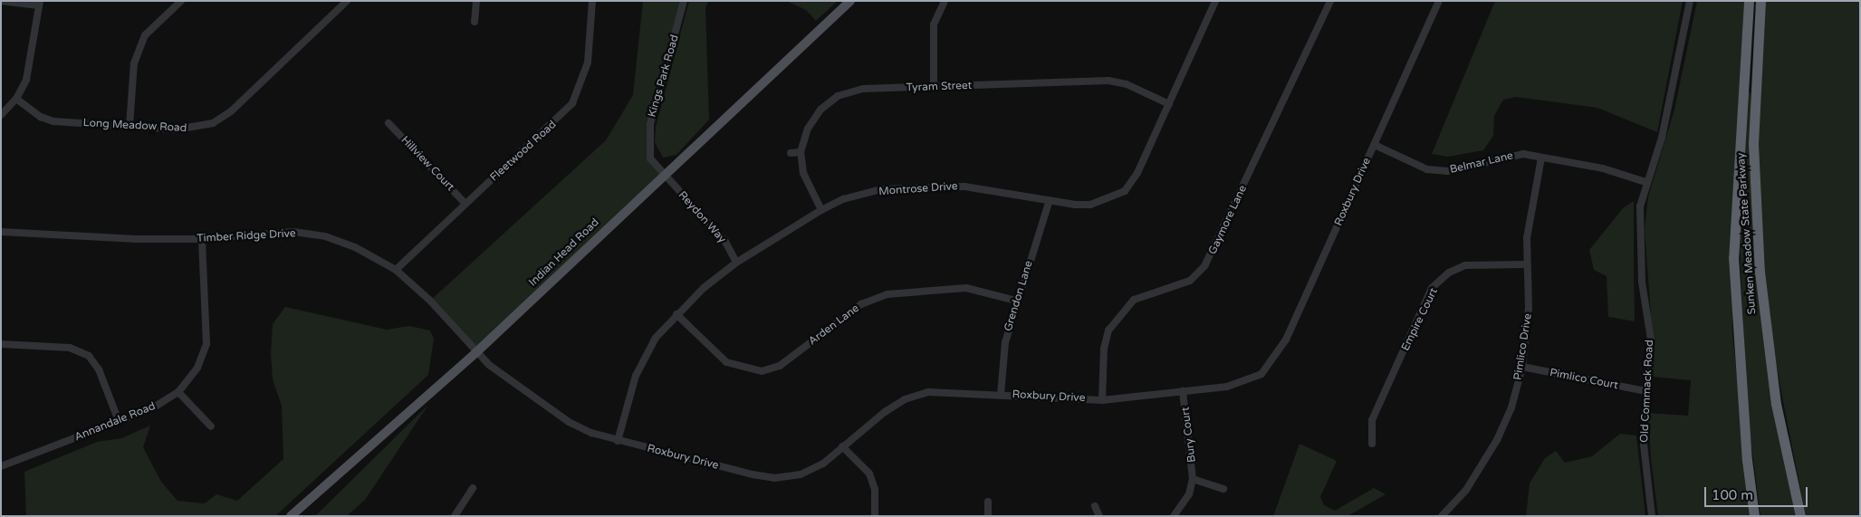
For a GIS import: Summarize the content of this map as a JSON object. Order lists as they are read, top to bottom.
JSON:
{
  "streets": {
    "highway": ["Sunken Meadow State Parkway"],
    "main road": ["Indian Head Road"],
    "street": [
      "Kings Park Road",
      "Tyram Street",
      "Long Meadow Road",
      "Fleetwood Road",
      "Belmar Lane",
      "Hillview Court",
      "Montrose Drive",
      "Roxbury Drive",
      "Reydon Way",
      "Gaymore Lane",
      "Timber Ridge Drive",
      "Grendon Lane",
      "Empire Court",
      "Arden Lane",
      "Pimlico Drive",
      "Pimlico Court",
      "Old Commack Road",
      "Annandale Road",
      "Bury Court"
    ]
  },
  "crossings": [
    ["Kings Park Road", "Reydon Way"],
    ["Kings Park Road", "Indian Head Road"],
    ["Tyram Street", "Montrose Drive"],
    ["Fleetwood Road", "Hillview Court"],
    ["Fleetwood Road", "Timber Ridge Drive"],
    ["Belmar Lane", "Roxbury Drive"],
    ["Belmar Lane", "Pimlico Drive"],
    ["Belmar Lane", "Old Commack Road"],
    ["Montrose Drive", "Roxbury Drive"],
    ["Montrose Drive", "Reydon Way"],
    ["Montrose Drive", "Grendon Lane"],
    ["Montrose Drive", "Arden Lane"],
    ["Roxbury Drive", "Gaymore Lane"],
    ["Roxbury Drive", "Timber Ridge Drive"],
    ["Roxbury Drive", "Indian Head Road"],
    ["Roxbury Drive", "Grendon Lane"],
    ["Roxbury Drive", "Bury Court"],
    ["Reydon Way", "Indian Head Road"],
    ["Timber Ridge Drive", "Indian Head Road"],
    ["Timber Ridge Drive", "Annandale Road"],
    ["Grendon Lane", "Arden Lane"],
    ["Empire Court", "Pimlico Drive"],
    ["Pimlico Drive", "Pimlico Court"],
    ["Pimlico Court", "Old Commack Road"]
  ],
  "scale_bar": "100 m"
}
